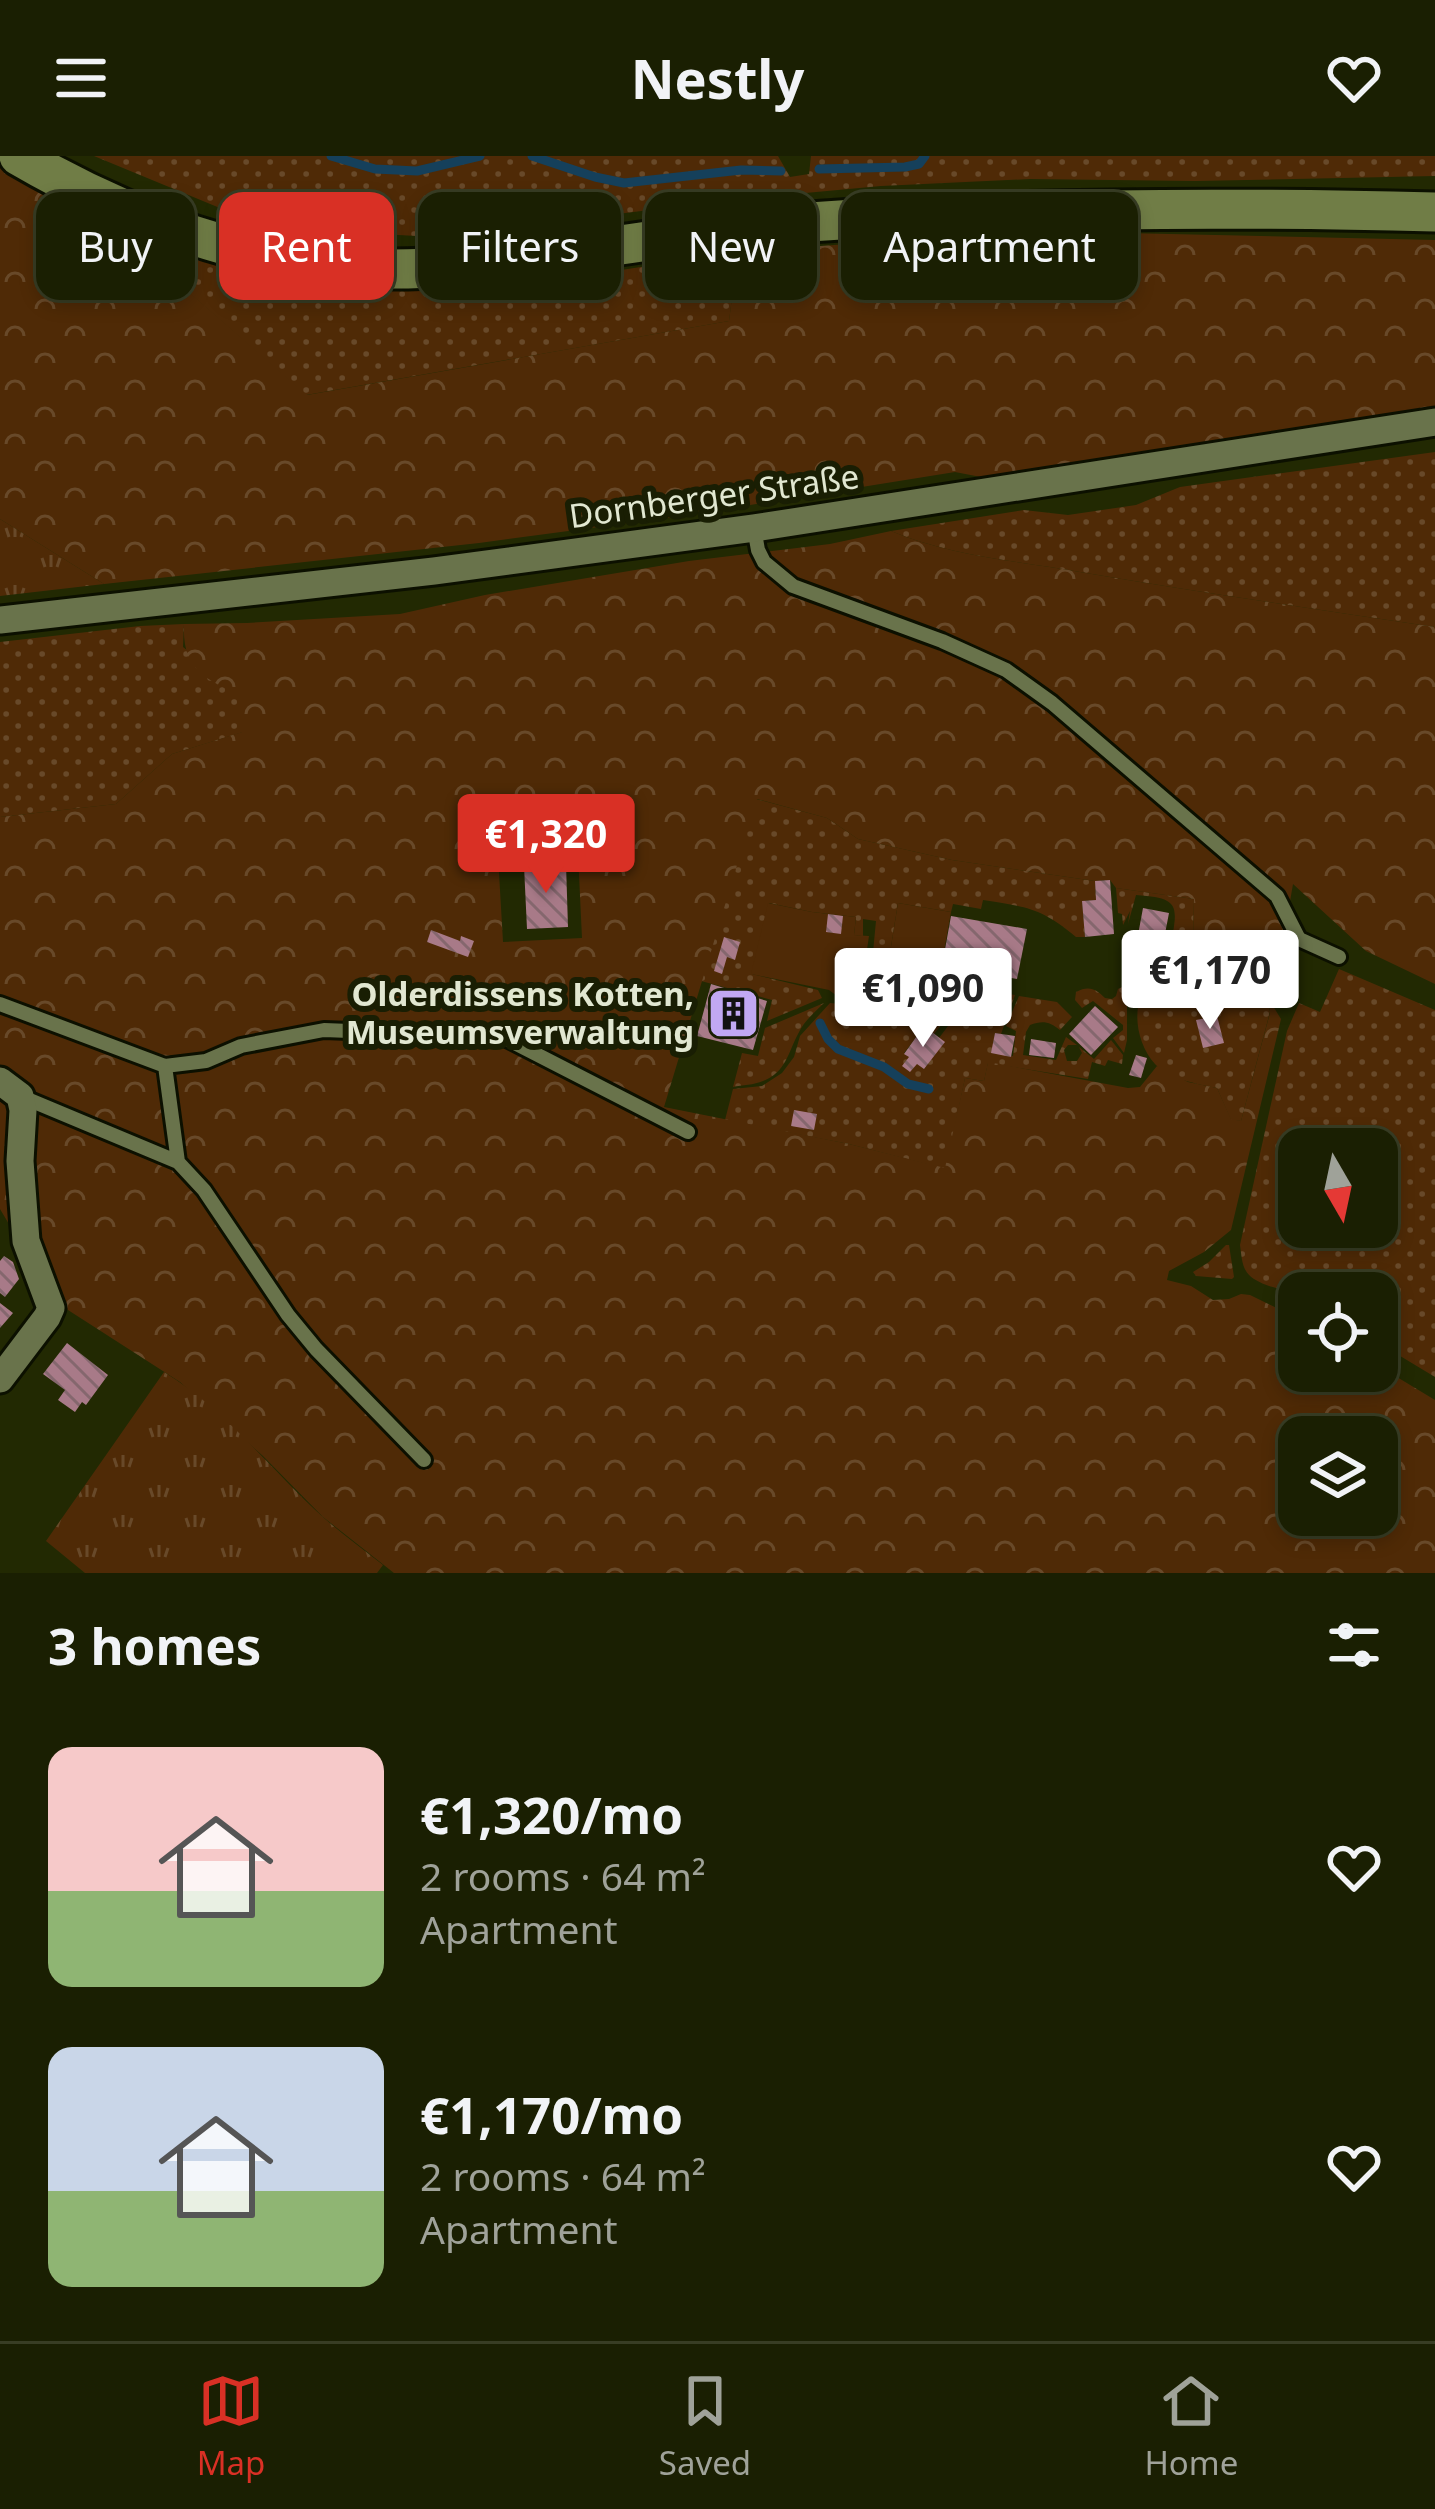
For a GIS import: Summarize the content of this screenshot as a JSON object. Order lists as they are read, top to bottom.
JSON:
{
  "streets": {
    "street": ["Dornberger Straße"]
  },
  "places": {
    "building": ["Olderdissens Kotten, Museumsverwaltung"]
  },
  "north": "bottom",
  "page": {
    "header": "Nestly",
    "chip": [
      "Buy",
      "Rent",
      "Filters",
      "New",
      "Apartment"
    ],
    "price": ["€1,320", "€1,170", "€1,090"],
    "heading": "3 homes",
    "list": [
      {
        "name": "€1,320/mo",
        "note": "2 rooms · 64 m² · Apartment"
      },
      {
        "name": "€1,170/mo",
        "note": "2 rooms · 64 m² · Apartment"
      }
    ],
    "tabs": ["Map", "Saved", "Home"]
  }
}
